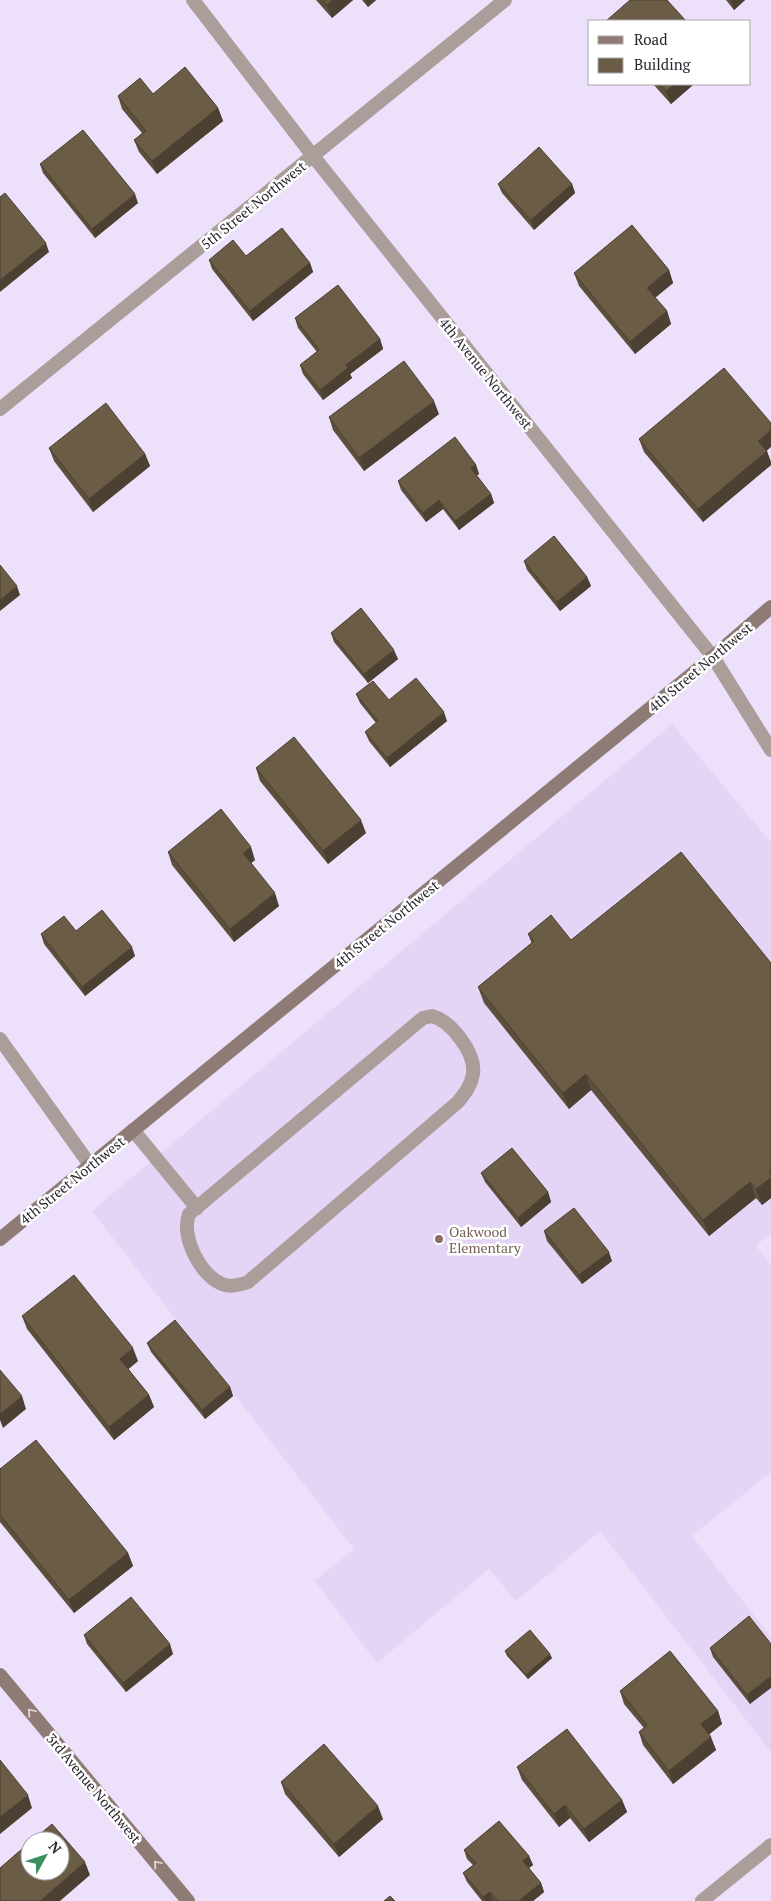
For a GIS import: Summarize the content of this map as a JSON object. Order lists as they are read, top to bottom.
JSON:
{
  "streets": {
    "main road": ["4th Street Northwest", "3rd Avenue Northwest"],
    "street": ["5th Street Northwest", "4th Avenue Northwest"]
  },
  "crossings": [
    ["5th Street Northwest", "4th Avenue Northwest"],
    ["4th Avenue Northwest", "4th Street Northwest"]
  ],
  "one_way": ["3rd Avenue Northwest"],
  "places": ["Oakwood Elementary"],
  "legend": ["Road", "Building"],
  "north": "top right"
}
